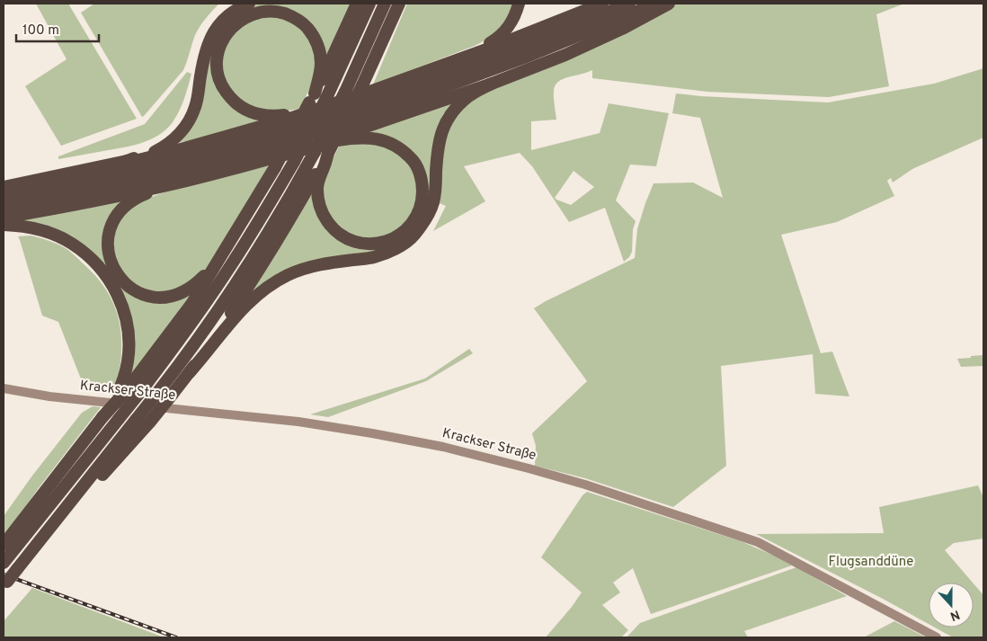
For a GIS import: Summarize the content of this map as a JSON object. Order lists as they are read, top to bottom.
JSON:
{
  "streets": {
    "street": ["Krackser Straße"]
  },
  "parks": ["Flugsanddüne"],
  "scale_bar": "100 m",
  "north": "bottom"
}
